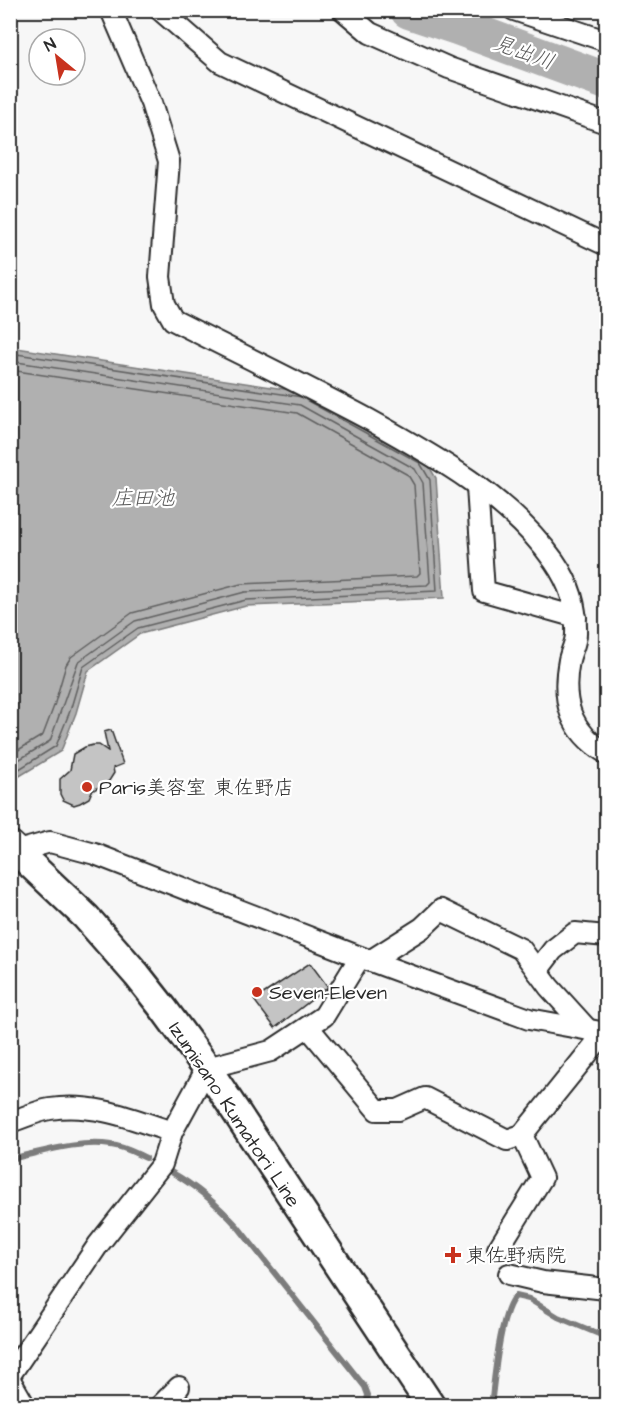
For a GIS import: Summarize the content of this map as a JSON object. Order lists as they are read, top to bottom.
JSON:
{
  "streets": {
    "main road": ["Izumisano Kumatori Line"]
  },
  "water": ["見出川", "庄田池"],
  "places": {
    "other": ["Paris美容室 東佐野店", "Seven-Eleven"],
    "health": ["東佐野病院"]
  },
  "north": "top left"
}
